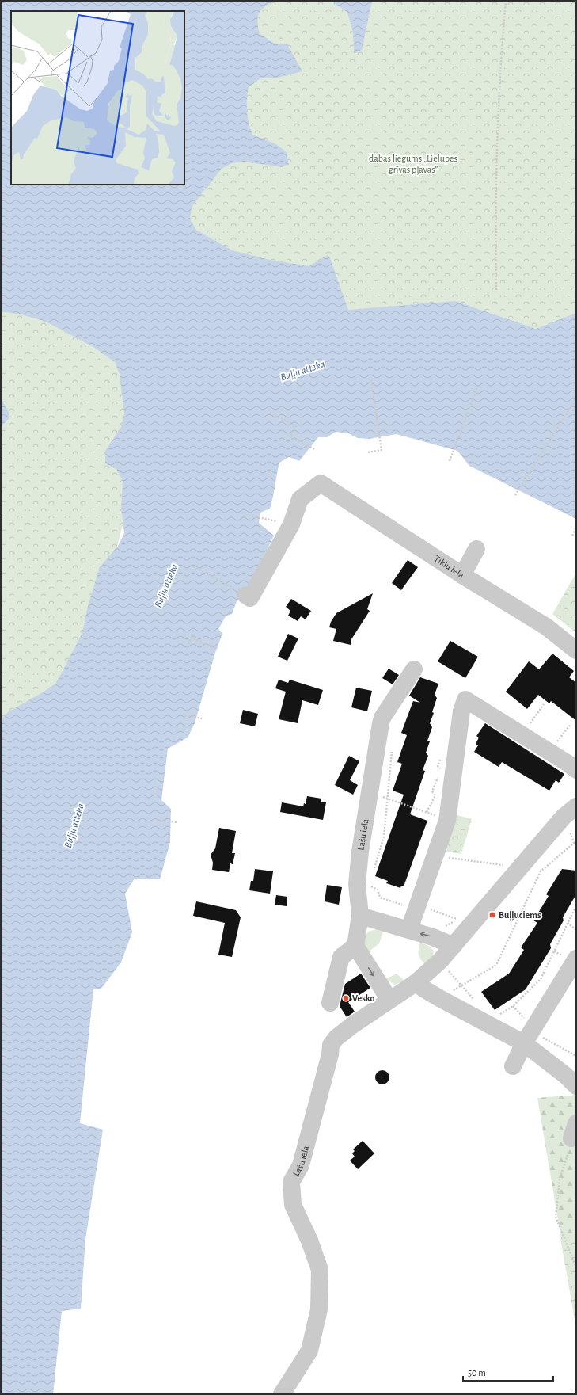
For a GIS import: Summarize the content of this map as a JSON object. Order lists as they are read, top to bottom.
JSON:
{
  "streets": {
    "street": ["Tīklu iela", "Lašu iela"]
  },
  "water": ["Buļļu atteka"],
  "parks": ["dabas liegums „Lielupes grīvas pļavas”"],
  "places": {
    "transit": ["Buļļuciems"],
    "other": ["Vesko"]
  },
  "scale_bar": "50 m"
}
